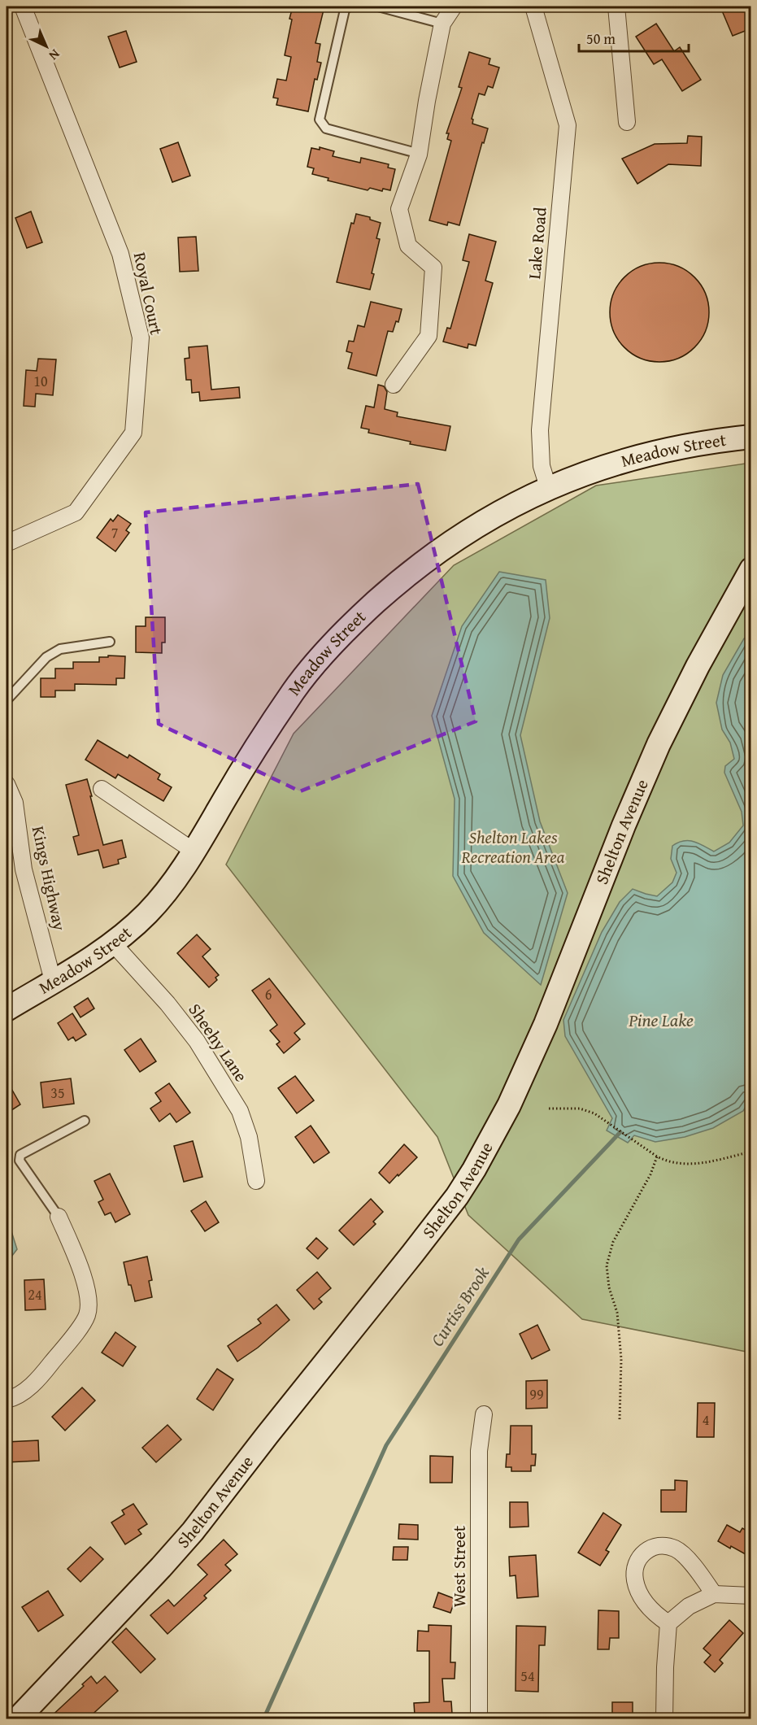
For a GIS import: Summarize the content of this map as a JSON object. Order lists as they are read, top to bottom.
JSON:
{
  "streets": {
    "main road": ["Meadow Street", "Shelton Avenue"],
    "street": [
      "Lake Road",
      "Royal Court",
      "Kings Highway",
      "Sheehy Lane",
      "West Street"
    ]
  },
  "crossings": [
    ["Lake Road", "Meadow Street"],
    ["Meadow Street", "Kings Highway"],
    ["Meadow Street", "Sheehy Lane"]
  ],
  "water": ["Pine Lake", "Curtiss Brook"],
  "parks": ["Shelton Lakes Recreation Area"],
  "house_numbers": [
    "10",
    "7",
    "6",
    "35",
    "24",
    "99",
    "4",
    "54"
  ],
  "scale_bar": "50 m",
  "north": "bottom right"
}
